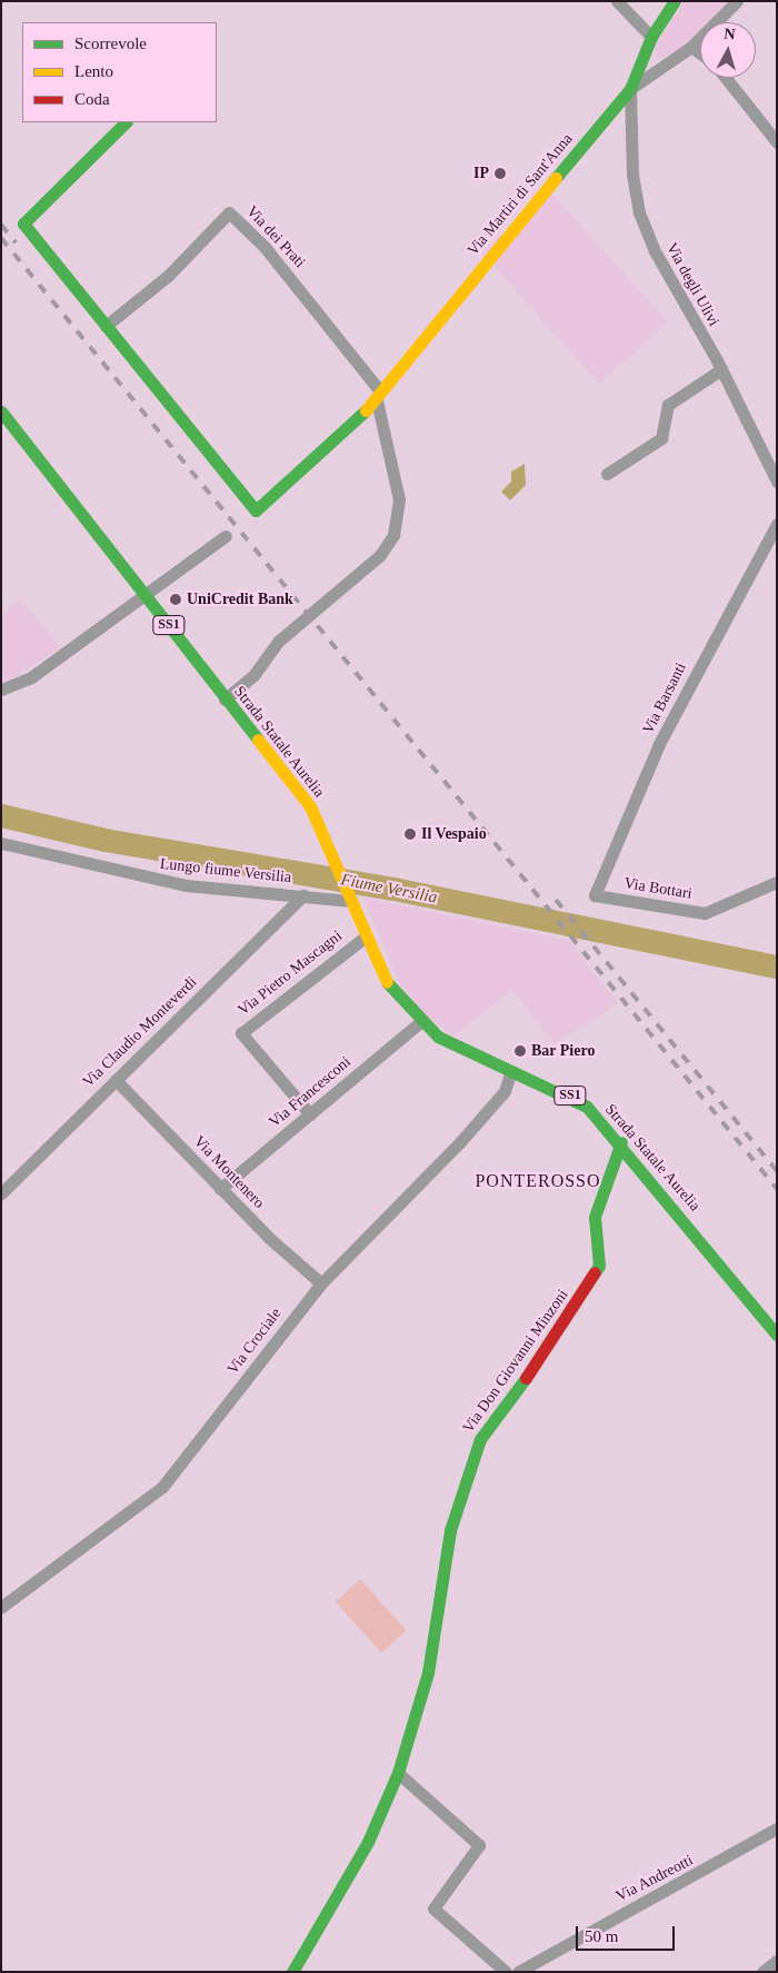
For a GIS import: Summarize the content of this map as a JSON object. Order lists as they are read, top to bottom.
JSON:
{
  "streets": {
    "street": [
      "Via Martiri di Sant'Anna",
      "Via dei Prati",
      "Via degli Ulivi",
      "SS1",
      "Via Barsanti",
      "Strada Statale Aurelia",
      "Lungo fiume Versilia",
      "Via Bottari",
      "Via Pietro Mascagni",
      "Via Claudio Monteverdi",
      "Via Francesconi",
      "Via Montenero",
      "Via Crociale",
      "Via Don Giovanni Minzoni",
      "Via Andreotti"
    ]
  },
  "crossings": [
    ["Via Martiri di Sant'Anna", "Via dei Prati"],
    ["Via Martiri di Sant'Anna", "Via degli Ulivi"],
    ["Via Barsanti", "Via Bottari"],
    ["Strada Statale Aurelia", "Lungo fiume Versilia"],
    ["Strada Statale Aurelia", "Via Pietro Mascagni"],
    ["Strada Statale Aurelia", "Via Francesconi"],
    ["Strada Statale Aurelia", "Via Crociale"],
    ["Strada Statale Aurelia", "Via Don Giovanni Minzoni"],
    ["Lungo fiume Versilia", "Via Claudio Monteverdi"],
    ["Via Pietro Mascagni", "Via Francesconi"],
    ["Via Claudio Monteverdi", "Via Montenero"],
    ["Via Francesconi", "Via Montenero"],
    ["Via Montenero", "Via Crociale"]
  ],
  "districts": ["PONTEROSSO"],
  "water": ["Fiume Versilia"],
  "places": [
    "IP",
    "UniCredit Bank",
    "Il Vespaio",
    "Bar Piero"
  ],
  "legend": ["Scorrevole", "Lento", "Coda"],
  "scale_bar": "50 m",
  "north": "top"
}
